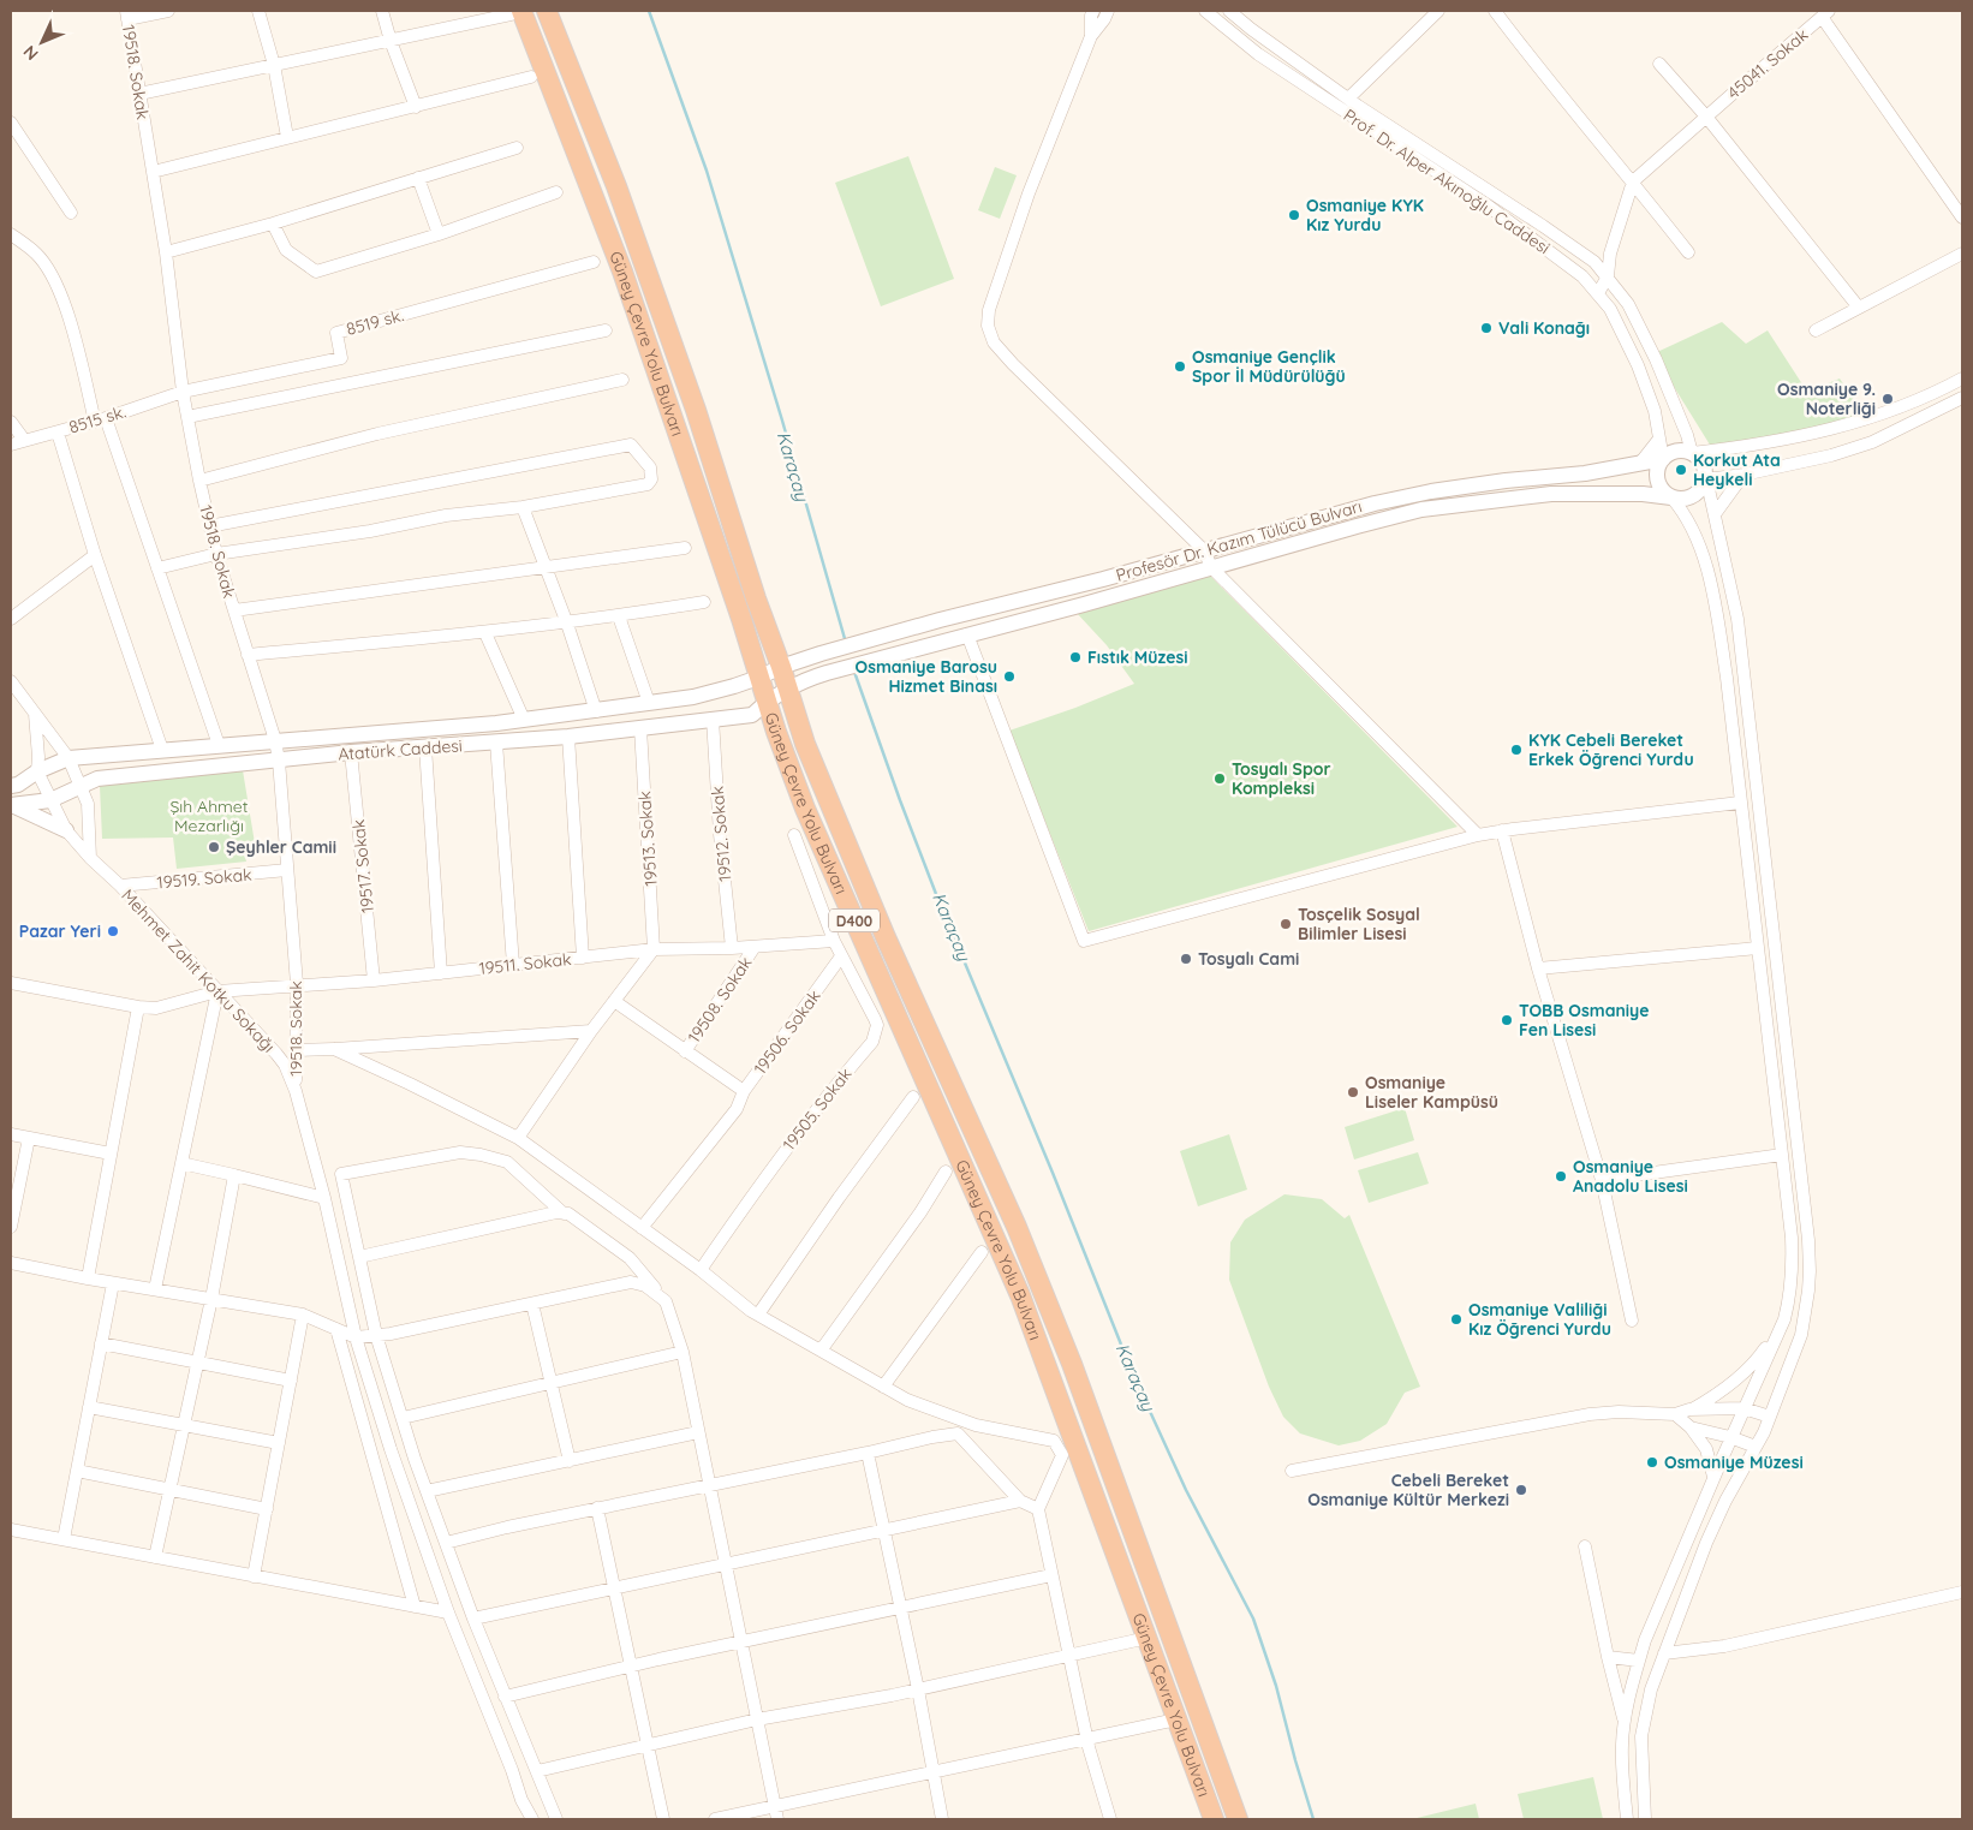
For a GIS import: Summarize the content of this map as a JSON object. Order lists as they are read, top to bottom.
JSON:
{
  "streets": {
    "highway": ["Güney Çevre Yolu Bulvarı", "D400"],
    "street": [
      "45041. Sokak",
      "19518. Sokak",
      "Prof. Dr. Alper Akınoğlu Caddesi",
      "8519 sk.",
      "8515 sk.",
      "Profesör Dr. Kazım Tülücü Bulvarı",
      "Atatürk Caddesi",
      "19512. Sokak",
      "19513. Sokak",
      "19517. Sokak",
      "19519. Sokak",
      "19511. Sokak",
      "Mehmet Zahit Kotku Sokağı",
      "19508. Sokak",
      "19506. Sokak",
      "19505. Sokak"
    ]
  },
  "crossings": [
    ["19518. Sokak", "8519 sk."],
    ["19518. Sokak", "8515 sk."],
    ["19518. Sokak", "Atatürk Caddesi"],
    ["19518. Sokak", "19519. Sokak"],
    ["19518. Sokak", "19511. Sokak"],
    ["19518. Sokak", "Mehmet Zahit Kotku Sokağı"],
    ["Prof. Dr. Alper Akınoğlu Caddesi", "Profesör Dr. Kazım Tülücü Bulvarı"],
    ["8519 sk.", "8515 sk."],
    ["Güney Çevre Yolu Bulvarı", "Profesör Dr. Kazım Tülücü Bulvarı"],
    ["Güney Çevre Yolu Bulvarı", "Atatürk Caddesi"],
    ["Profesör Dr. Kazım Tülücü Bulvarı", "Atatürk Caddesi"],
    ["Atatürk Caddesi", "19512. Sokak"],
    ["Atatürk Caddesi", "19513. Sokak"],
    ["Atatürk Caddesi", "19517. Sokak"],
    ["Atatürk Caddesi", "Mehmet Zahit Kotku Sokağı"],
    ["19512. Sokak", "19511. Sokak"],
    ["19513. Sokak", "19511. Sokak"],
    ["19517. Sokak", "19511. Sokak"],
    ["19519. Sokak", "Mehmet Zahit Kotku Sokağı"],
    ["19511. Sokak", "Mehmet Zahit Kotku Sokağı"],
    ["19511. Sokak", "19508. Sokak"],
    ["19511. Sokak", "19505. Sokak"],
    ["19506. Sokak", "19505. Sokak"]
  ],
  "water": ["Karaçay"],
  "parks": ["Şıh Ahmet Mezarlığı"],
  "places": [
    "Osmaniye KYK Kız Yurdu",
    "Vali Konağı",
    "Osmaniye Gençlik Spor İl Müdürülüğü",
    "Osmaniye 9. Noterliği",
    "Korkut Ata Heykeli",
    "Fıstık Müzesi",
    "Osmaniye Barosu Hizmet Binası",
    "KYK Cebeli Bereket Erkek Öğrenci Yurdu",
    "Tosyalı Spor Kompleksi",
    "Şeyhler Camii",
    "Tosçelik Sosyal Bilimler Lisesi",
    "Pazar Yeri",
    "Tosyalı Cami",
    "TOBB Osmaniye Fen Lisesi",
    "Osmaniye Liseler Kampüsü",
    "Osmaniye Anadolu Lisesi",
    "Osmaniye Valiliği Kız Öğrenci Yurdu",
    "Osmaniye Müzesi",
    "Cebeli Bereket Osmaniye Kültür Merkezi"
  ],
  "north": "bottom left"
}
